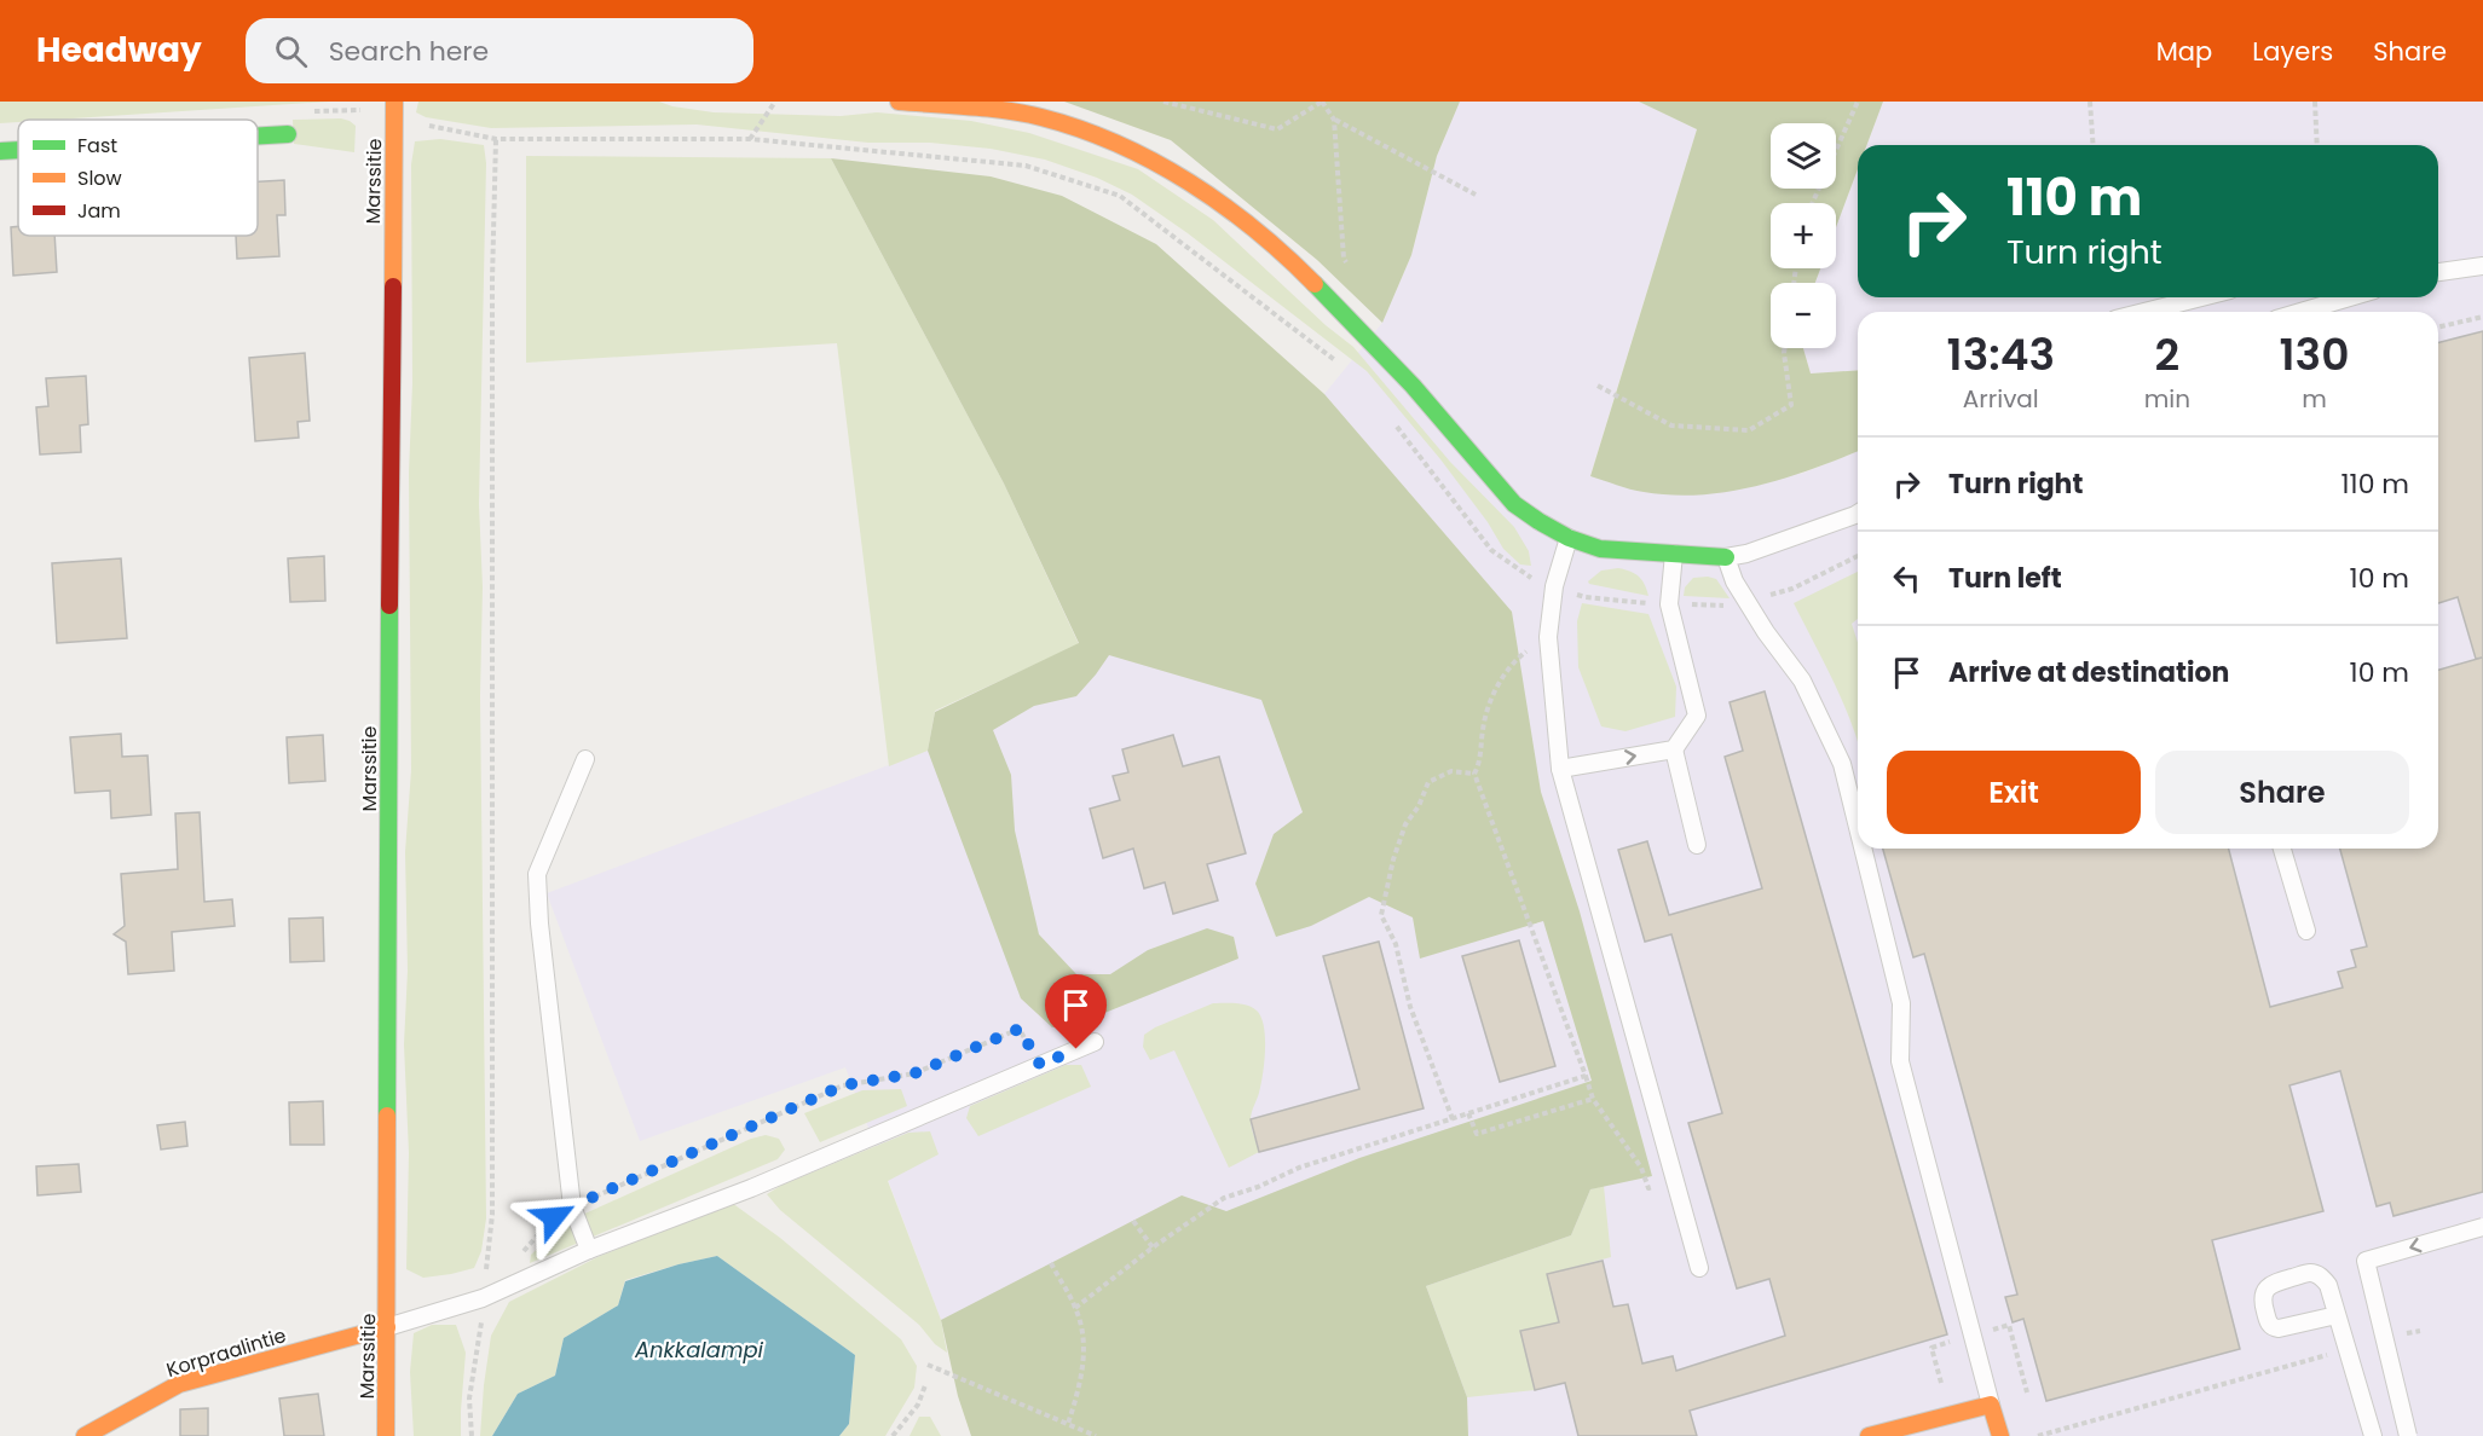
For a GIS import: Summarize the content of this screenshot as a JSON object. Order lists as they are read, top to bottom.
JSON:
{
  "streets": {
    "street": ["Marssitie", "Korpraalintie"]
  },
  "crossings": [
    ["Marssitie", "Korpraalintie"]
  ],
  "water": ["Ankkalampi"],
  "legend": ["Fast", "Slow", "Jam"],
  "page": {
    "header": "Headway",
    "search": "Search here",
    "nav": ["Map", "Layers", "Share"],
    "map_buttons": ["+", "−"],
    "turn": ["110 m", "Turn right"],
    "eta": [
      "13:43",
      "Arrival",
      "2",
      "min",
      "130",
      "m"
    ],
    "list": [
      {
        "name": "Turn right",
        "value": "110 m"
      },
      {
        "name": "Turn left",
        "value": "10 m"
      },
      {
        "name": "Arrive at destination",
        "value": "10 m"
      }
    ],
    "buttons": ["Exit", "Share"]
  }
}
